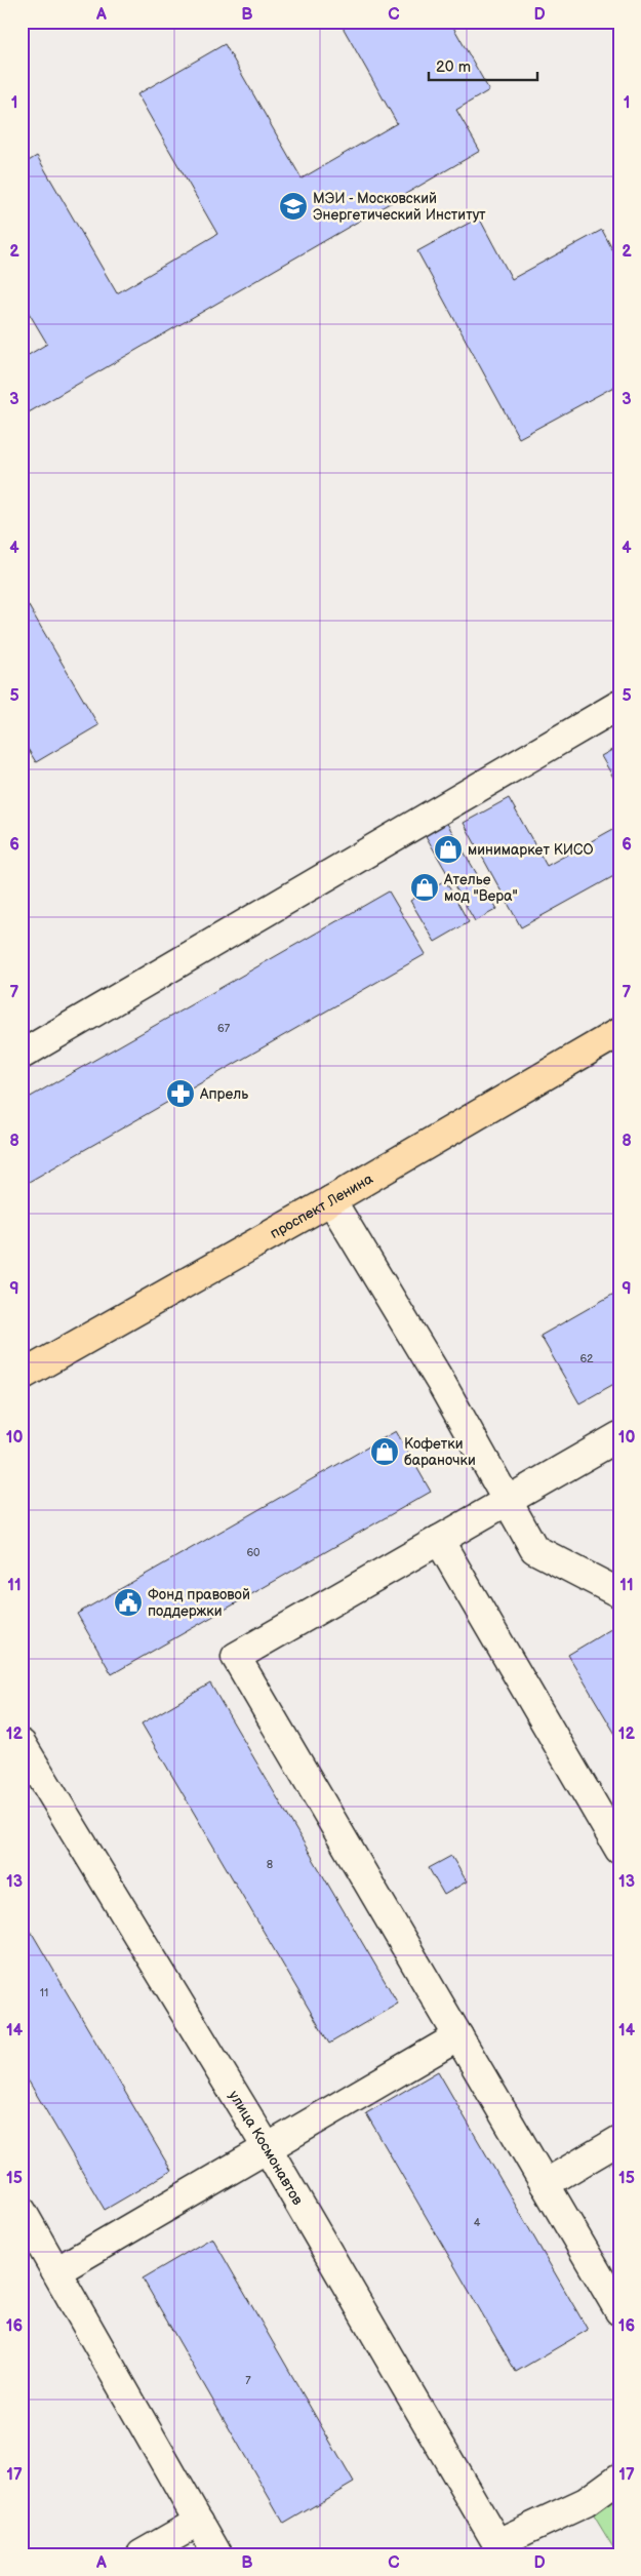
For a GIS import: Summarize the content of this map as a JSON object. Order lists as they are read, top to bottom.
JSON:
{
  "streets": {
    "main road": ["проспект Ленина"],
    "street": ["улица Космонавтов"]
  },
  "places": {
    "school or university": ["МЭИ - Московский Энергетический Институт"],
    "shop": ["минимаркет КИСО", "Ателье мод \"Вера\"", "Кофетки бараночки"],
    "pharmacy": ["Апрель"],
    "public building": ["Фонд правовой поддержки"]
  },
  "house_numbers": [
    "67",
    "62",
    "60",
    "8",
    "11",
    "4",
    "7"
  ],
  "scale_bar": "20 m",
  "grid": {
    "columns": [
      "A",
      "B",
      "C",
      "D"
    ],
    "rows": [
      "1",
      "2",
      "3",
      "4",
      "5",
      "6",
      "7",
      "8",
      "9",
      "10",
      "11",
      "12",
      "13",
      "14",
      "15",
      "16",
      "17"
    ]
  }
}
